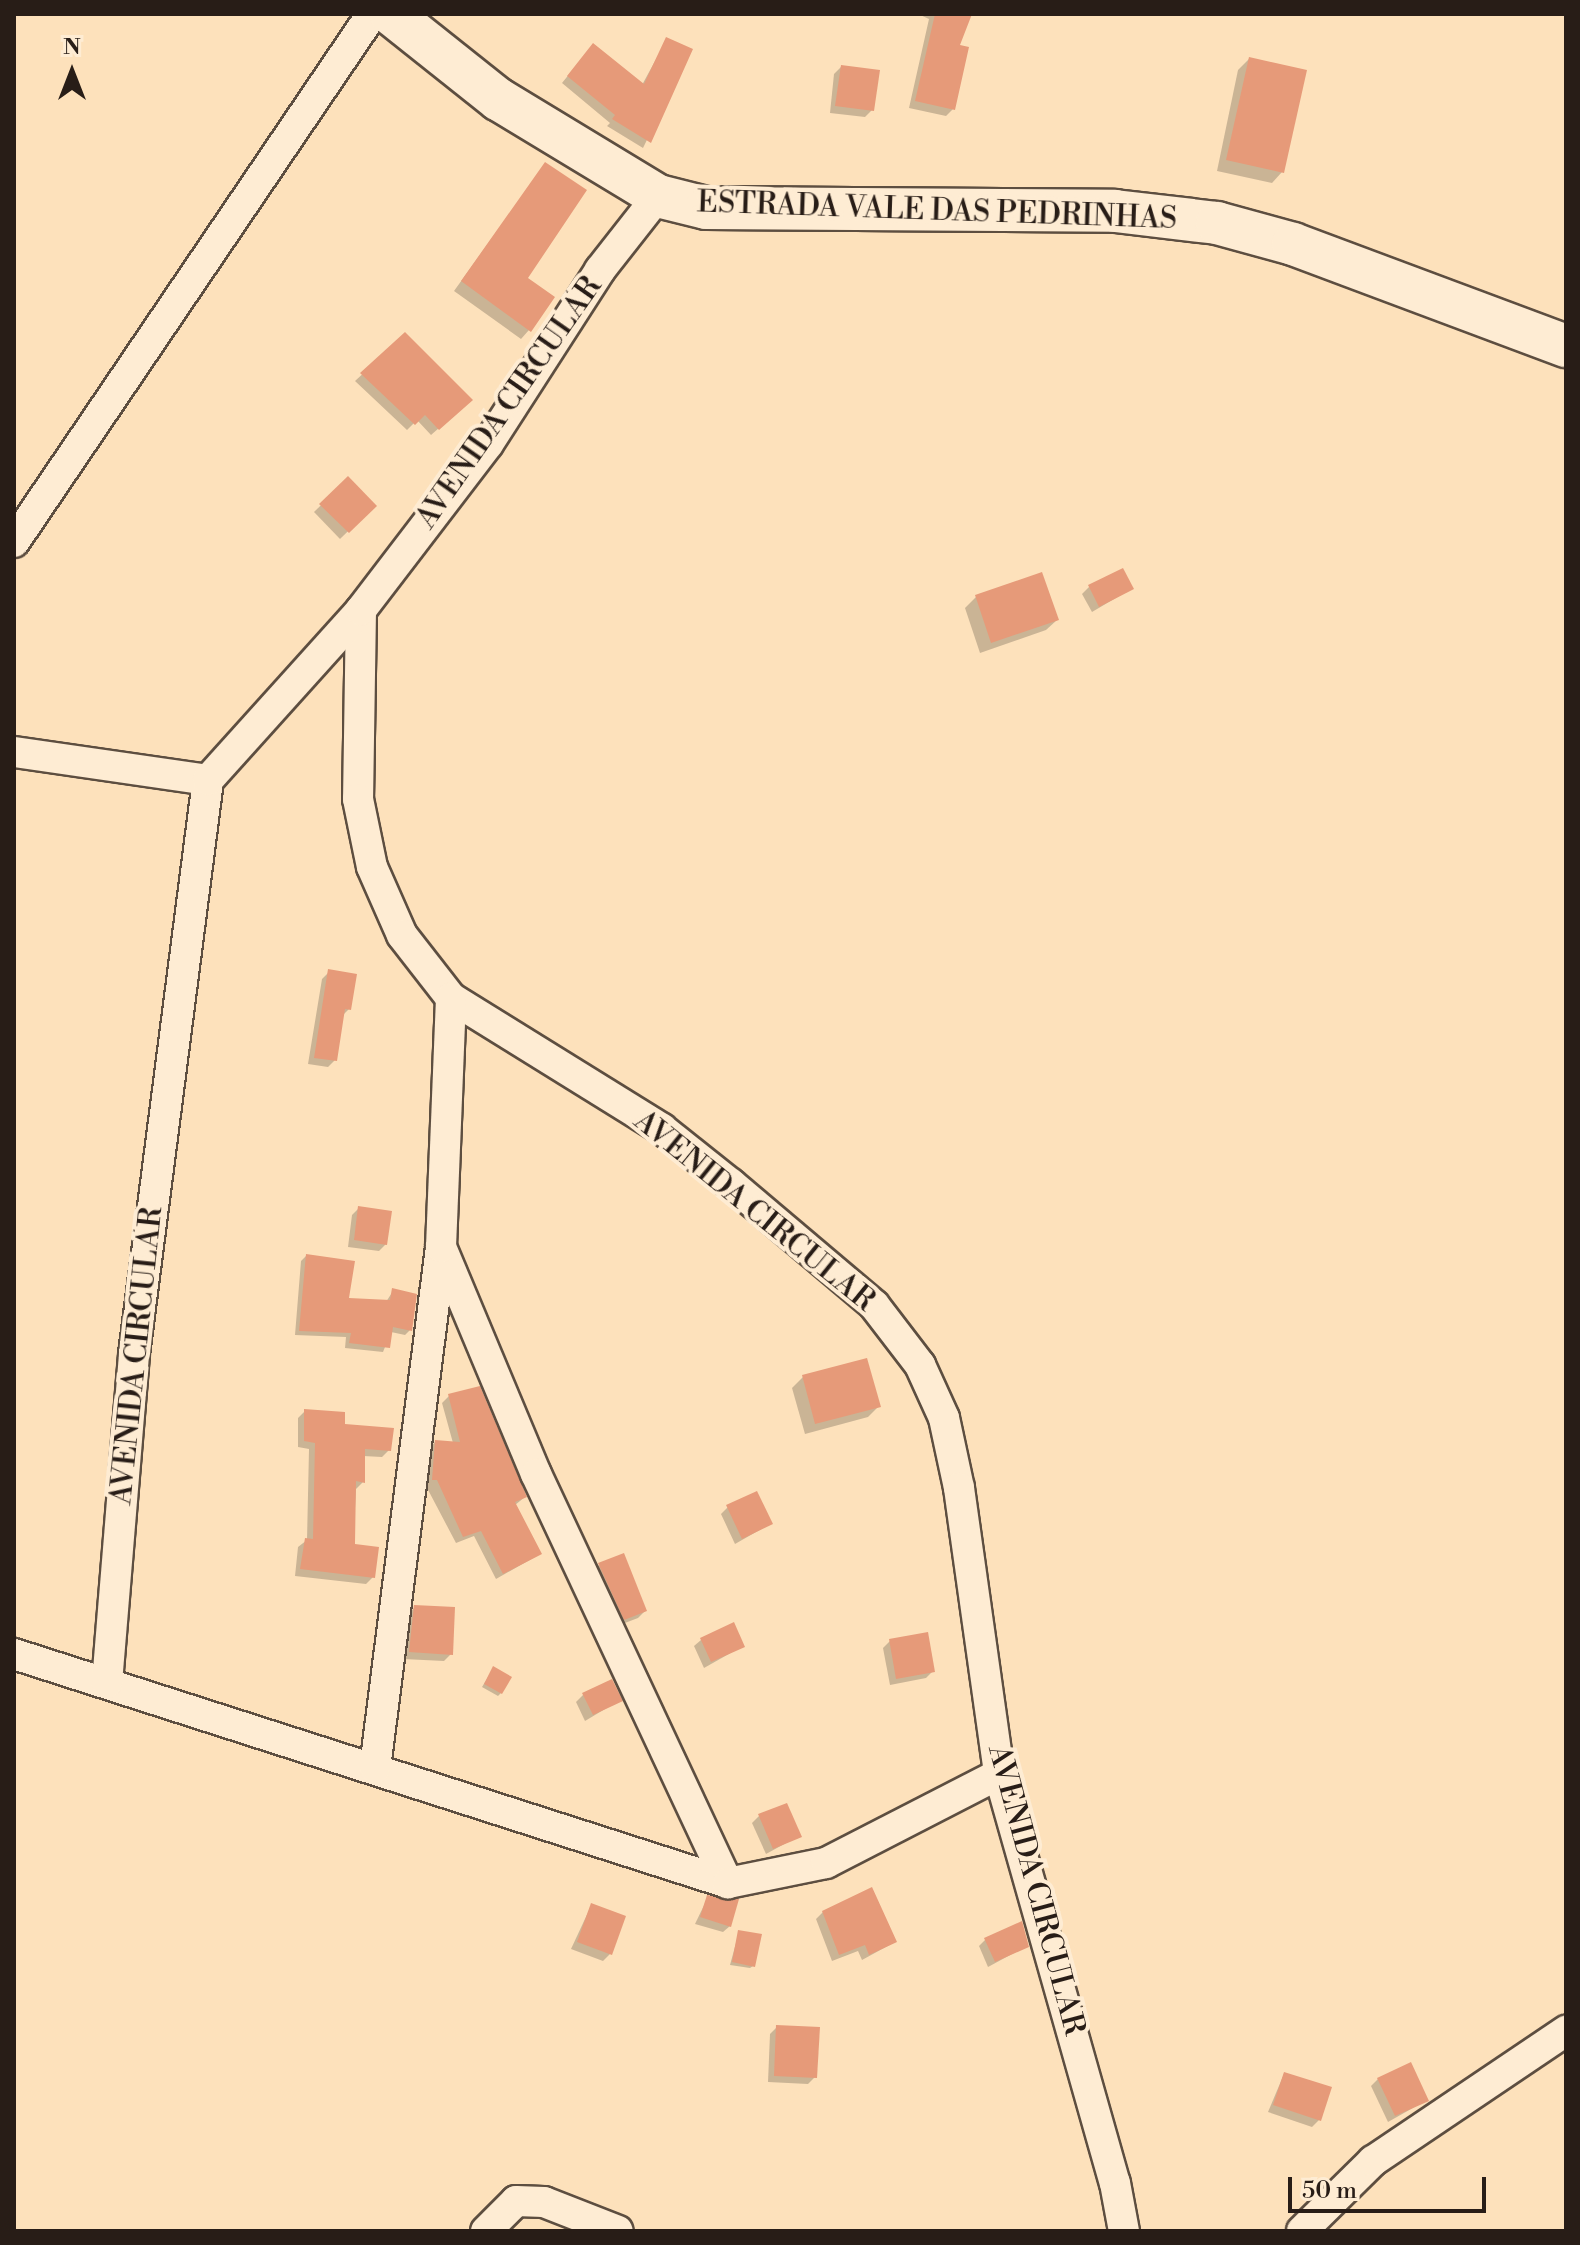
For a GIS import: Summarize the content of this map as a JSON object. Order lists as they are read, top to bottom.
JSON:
{
  "streets": {
    "main road": ["ESTRADA VALE DAS PEDRINHAS"],
    "street": ["AVENIDA CIRCULAR"]
  },
  "crossings": [
    ["ESTRADA VALE DAS PEDRINHAS", "AVENIDA CIRCULAR"]
  ],
  "scale_bar": "50 m",
  "north": "top"
}
